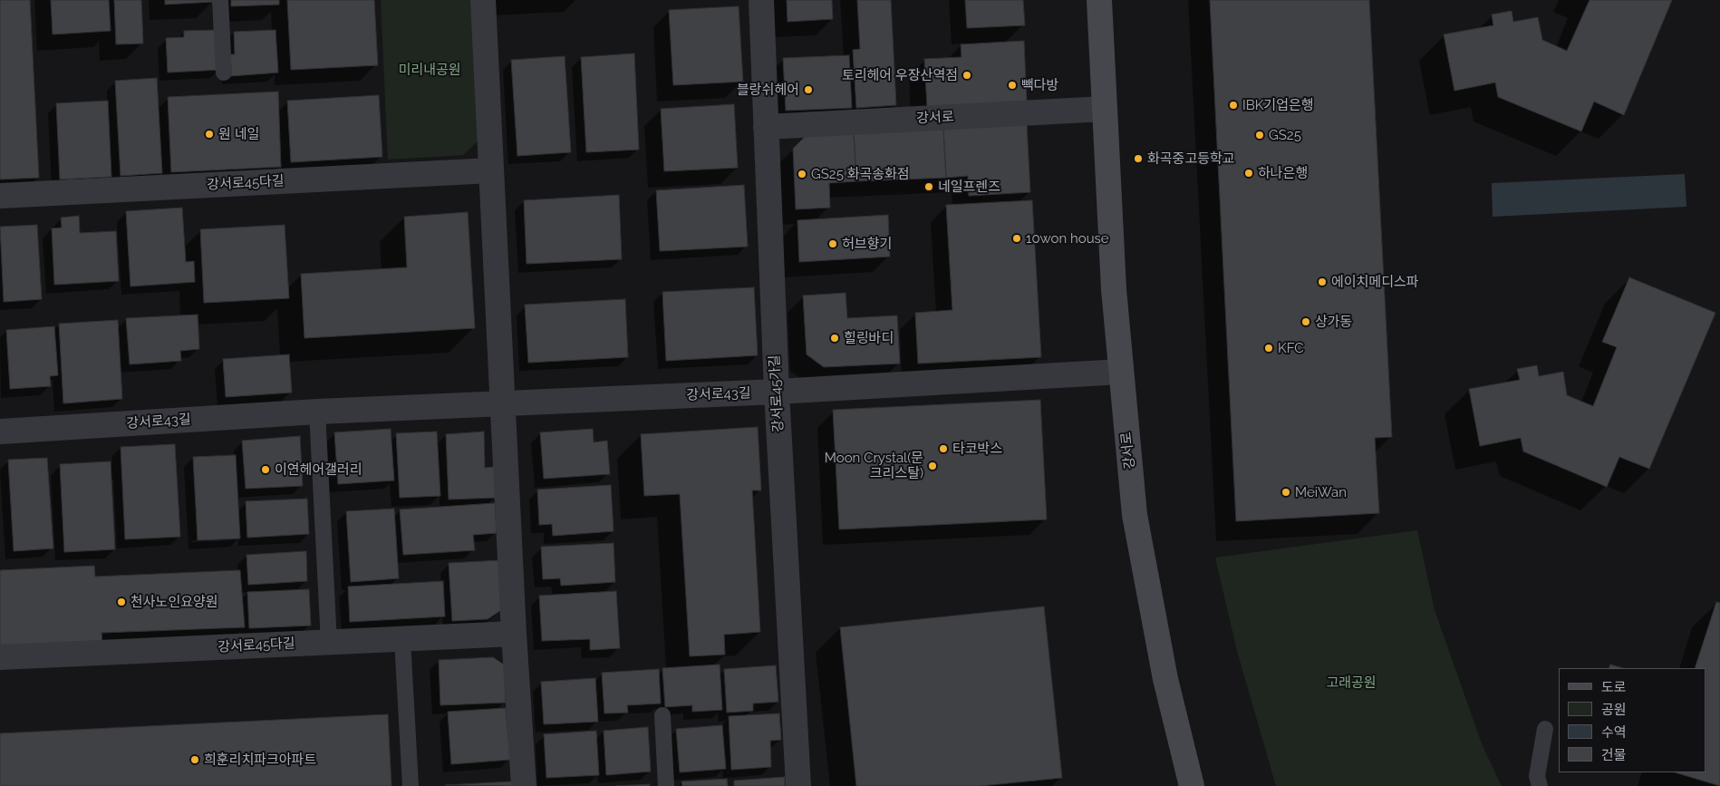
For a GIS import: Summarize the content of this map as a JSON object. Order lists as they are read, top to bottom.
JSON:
{
  "streets": {
    "main road": ["강서로"],
    "street": ["강서로45다길", "강서로45가길", "강서로43길"]
  },
  "crossings": [
    ["강서로", "강서로45가길"],
    ["강서로", "강서로43길"],
    ["강서로45가길", "강서로43길"]
  ],
  "parks": ["미리내공원", "고래공원"],
  "places": [
    "토리헤어 우장산역점",
    "빽다방",
    "블랑쉬헤어",
    "IBK기업은행",
    "원 네일",
    "GS25",
    "화곡중고등학교",
    "하나은행",
    "GS25 화곡송화점",
    "네일프렌즈",
    "10won house",
    "허브향기",
    "에이치메디스파",
    "상가동",
    "힐링바디",
    "KFC",
    "타코박스",
    "Moon Crystal(문 크리스탈)",
    "이연헤어갤러리",
    "MeiWan",
    "천사노인요양원",
    "희훈리치파크아파트"
  ],
  "legend": [
    "도로",
    "공원",
    "수역",
    "건물"
  ]
}
